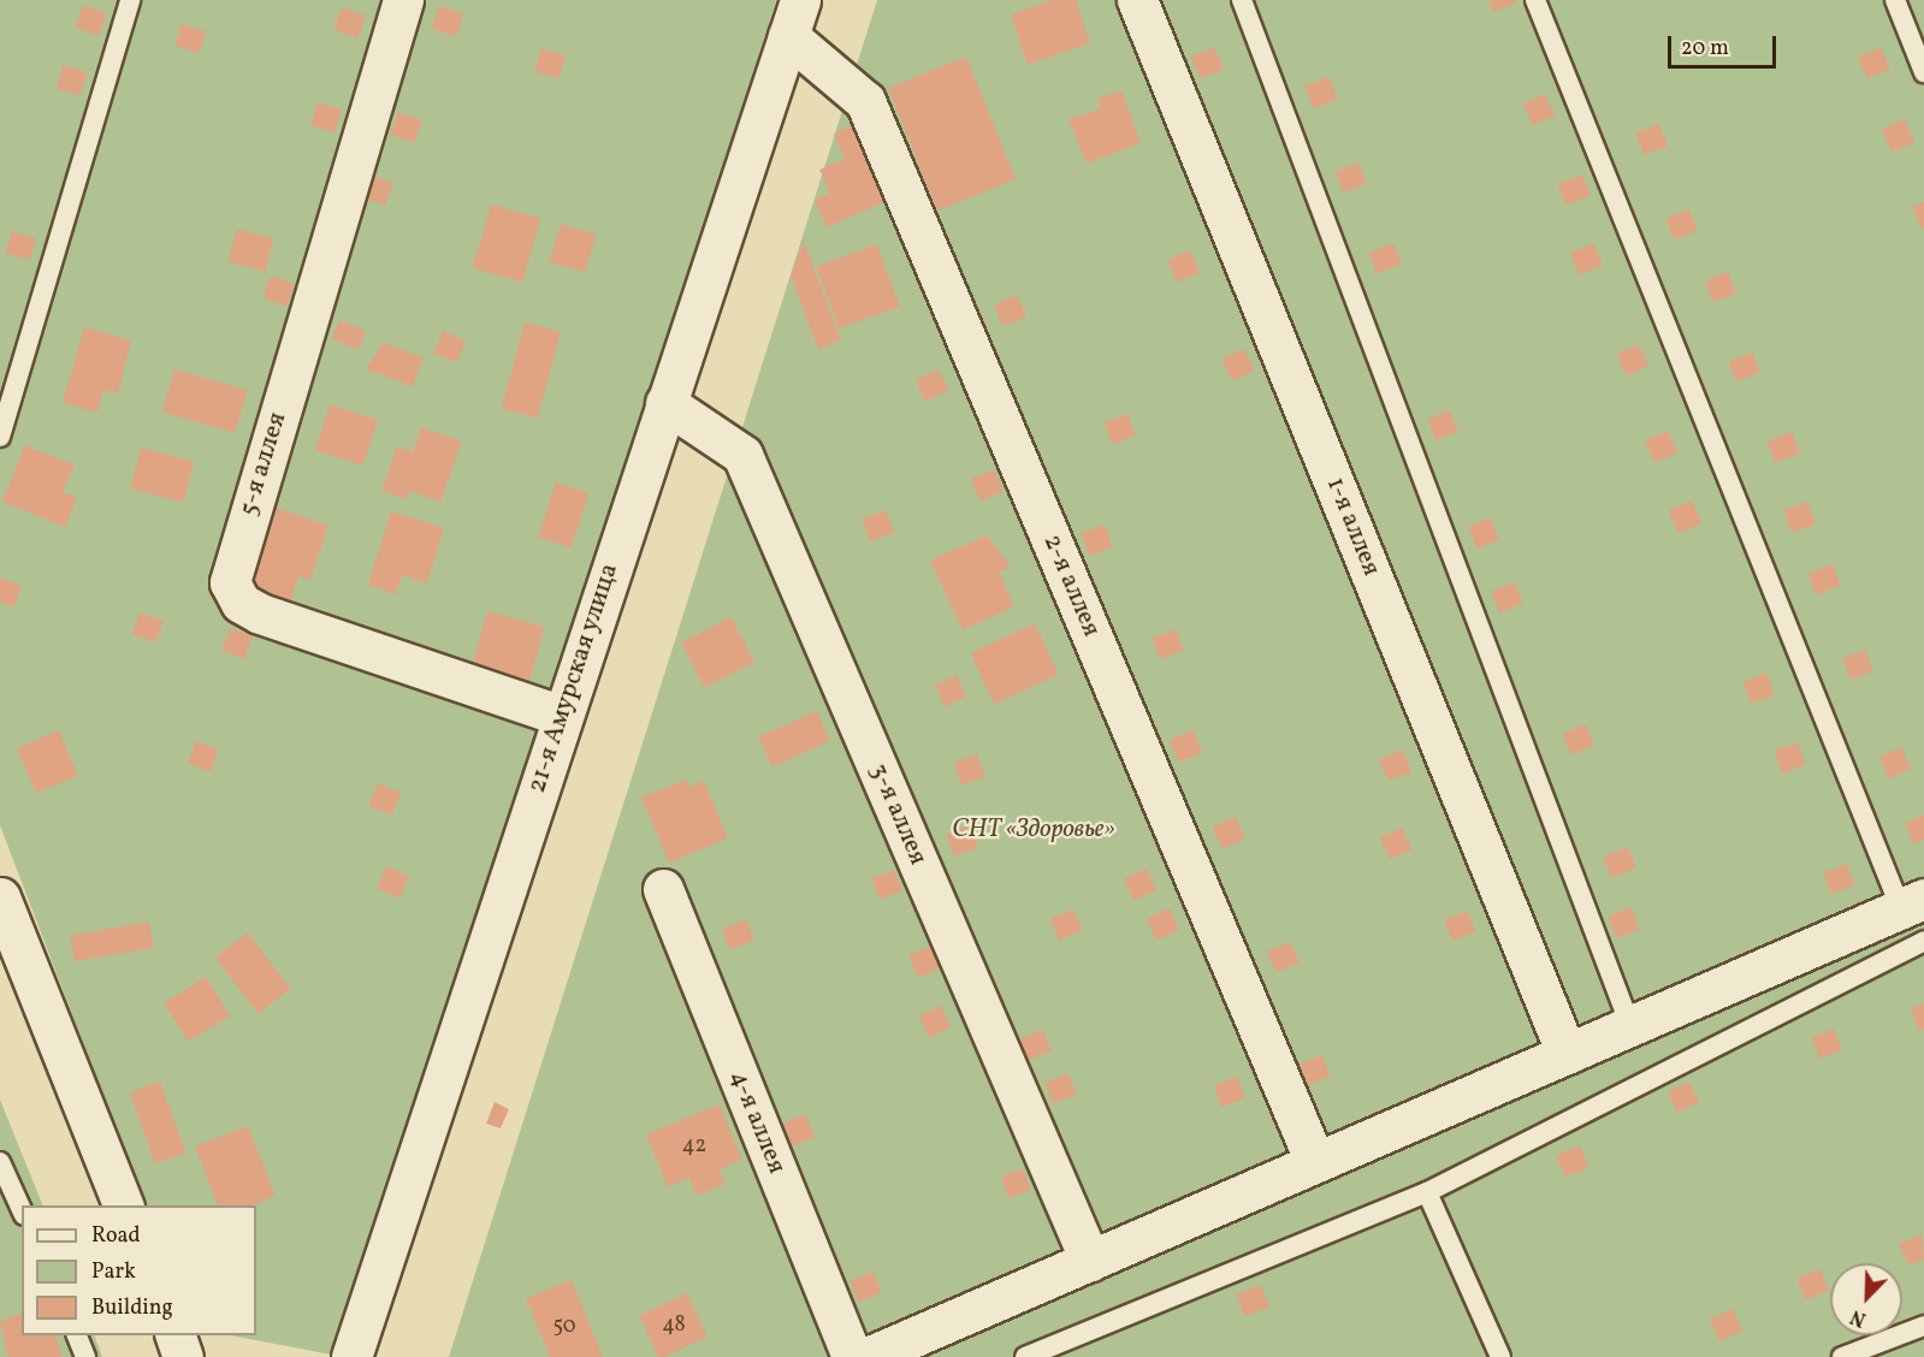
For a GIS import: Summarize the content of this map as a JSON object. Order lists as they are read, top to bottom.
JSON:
{
  "streets": {
    "street": [
      "5-я аллея",
      "1-я аллея",
      "2-я аллея",
      "21-я Амурская улица",
      "3-я аллея",
      "4-я аллея"
    ]
  },
  "crossings": [
    ["5-я аллея", "21-я Амурская улица"],
    ["2-я аллея", "21-я Амурская улица"],
    ["21-я Амурская улица", "3-я аллея"]
  ],
  "parks": ["СНТ «Здоровье»"],
  "house_numbers": ["42", "48", "50"],
  "legend": ["Road", "Park", "Building"],
  "scale_bar": "20 m",
  "north": "bottom left"
}
